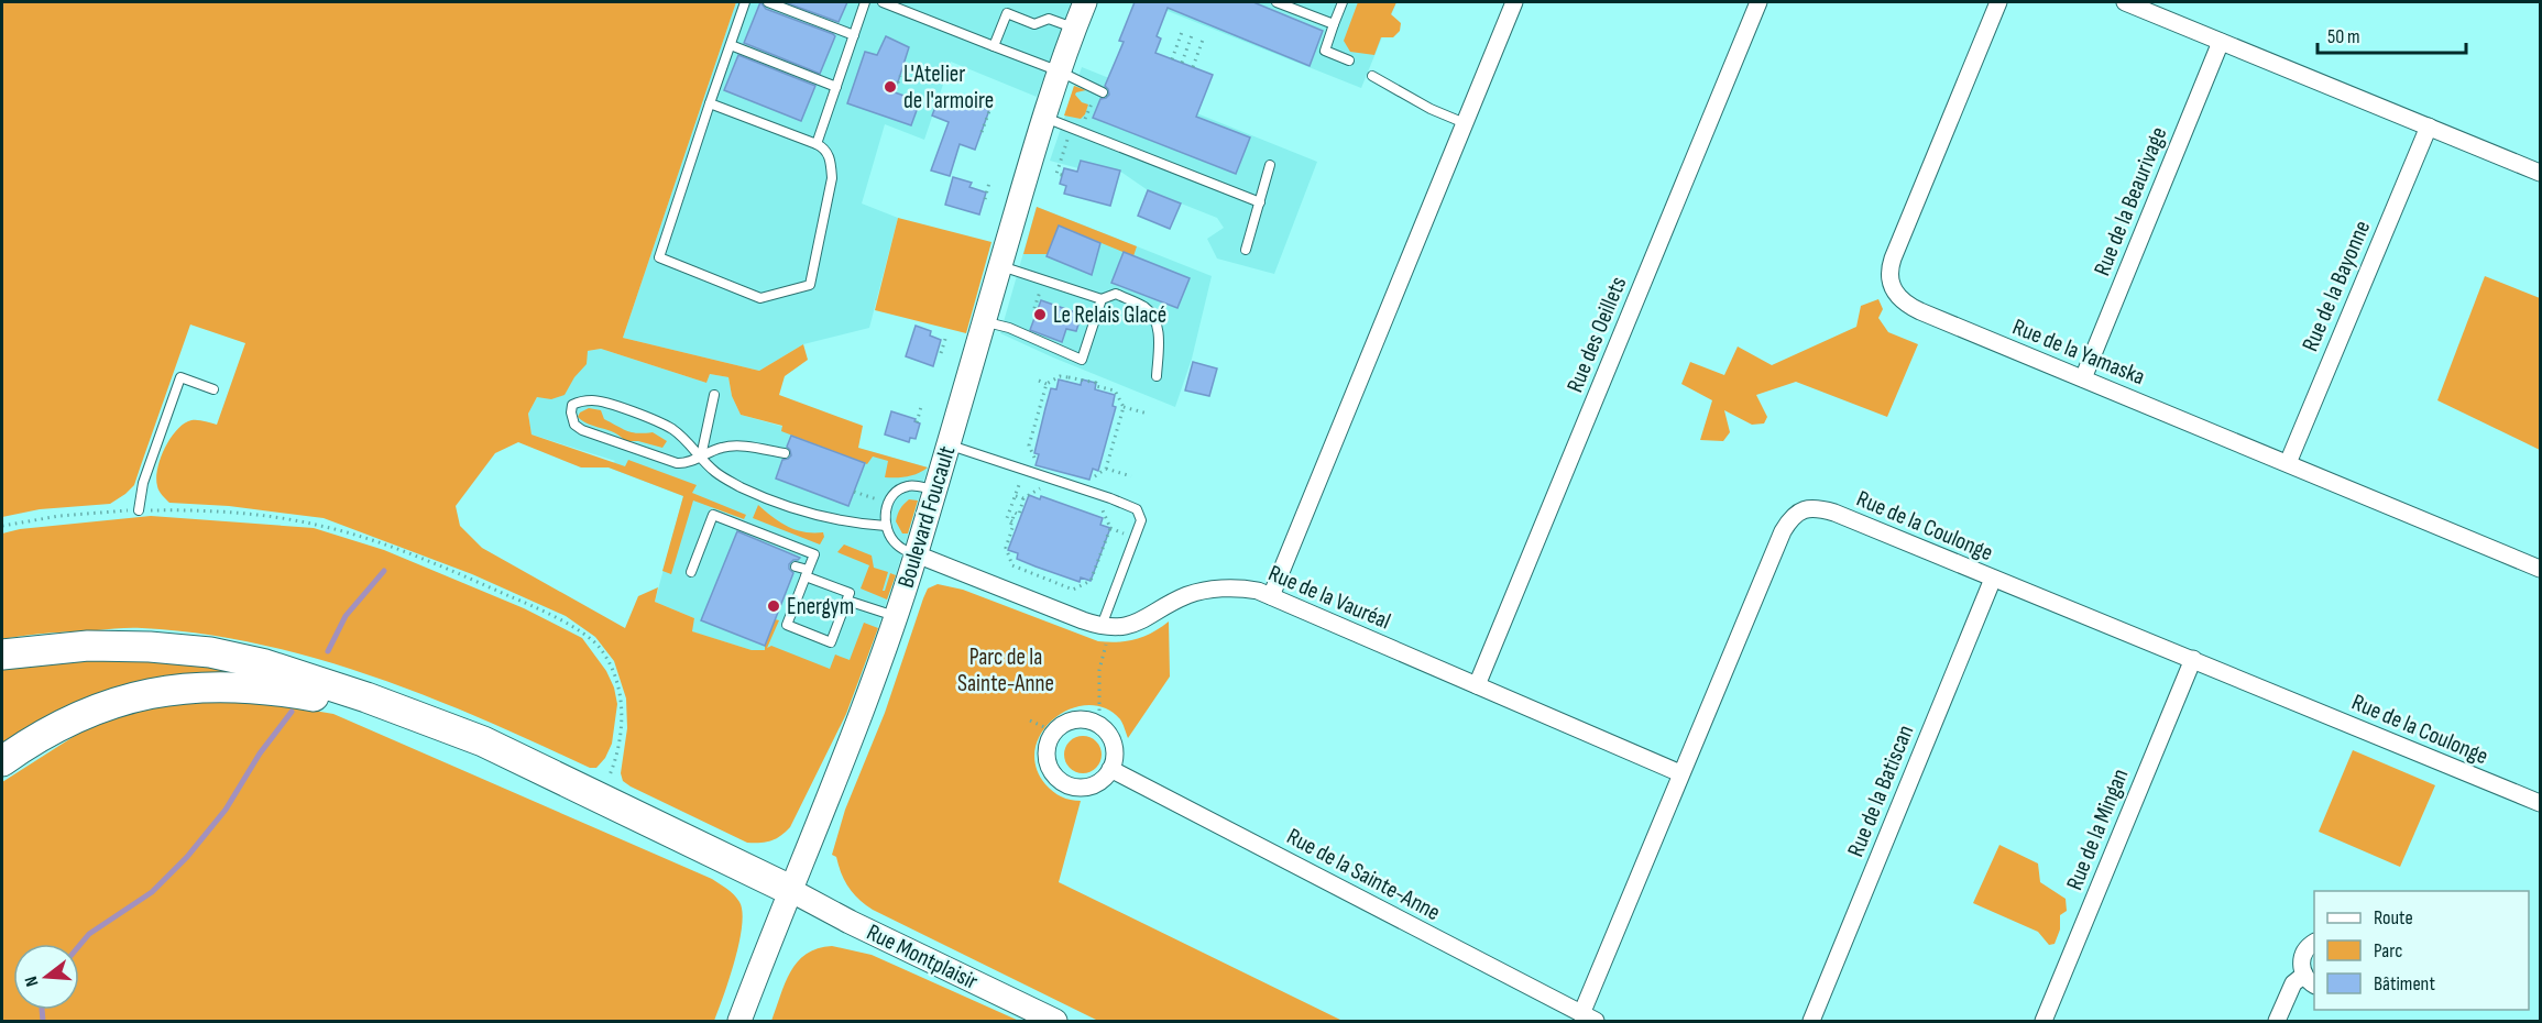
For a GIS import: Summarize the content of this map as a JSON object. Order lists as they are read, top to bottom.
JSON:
{
  "streets": {
    "street": [
      "Rue de la Beaurivage",
      "Rue de la Bayonne",
      "Rue des Oeillets",
      "Rue de la Yamaska",
      "Boulevard Foucault",
      "Rue de la Coulonge",
      "Rue de la Vauréal",
      "Rue de la Batiscan",
      "Rue de la Mingan",
      "Rue de la Sainte-Anne",
      "Rue Montplaisir"
    ]
  },
  "crossings": [
    ["Rue de la Beaurivage", "Rue de la Yamaska"],
    ["Rue de la Bayonne", "Rue de la Yamaska"],
    ["Rue des Oeillets", "Rue de la Vauréal"],
    ["Boulevard Foucault", "Rue de la Vauréal"],
    ["Boulevard Foucault", "Rue Montplaisir"],
    ["Rue de la Coulonge", "Rue de la Vauréal"],
    ["Rue de la Coulonge", "Rue de la Batiscan"],
    ["Rue de la Coulonge", "Rue de la Mingan"],
    ["Rue de la Coulonge", "Rue de la Sainte-Anne"]
  ],
  "parks": ["Parc de la Sainte-Anne"],
  "places": ["L'Atelier de l'armoire", "Le Relais Glacé", "Energym"],
  "legend": ["Route", "Parc", "Bâtiment"],
  "scale_bar": "50 m",
  "north": "left"
}
